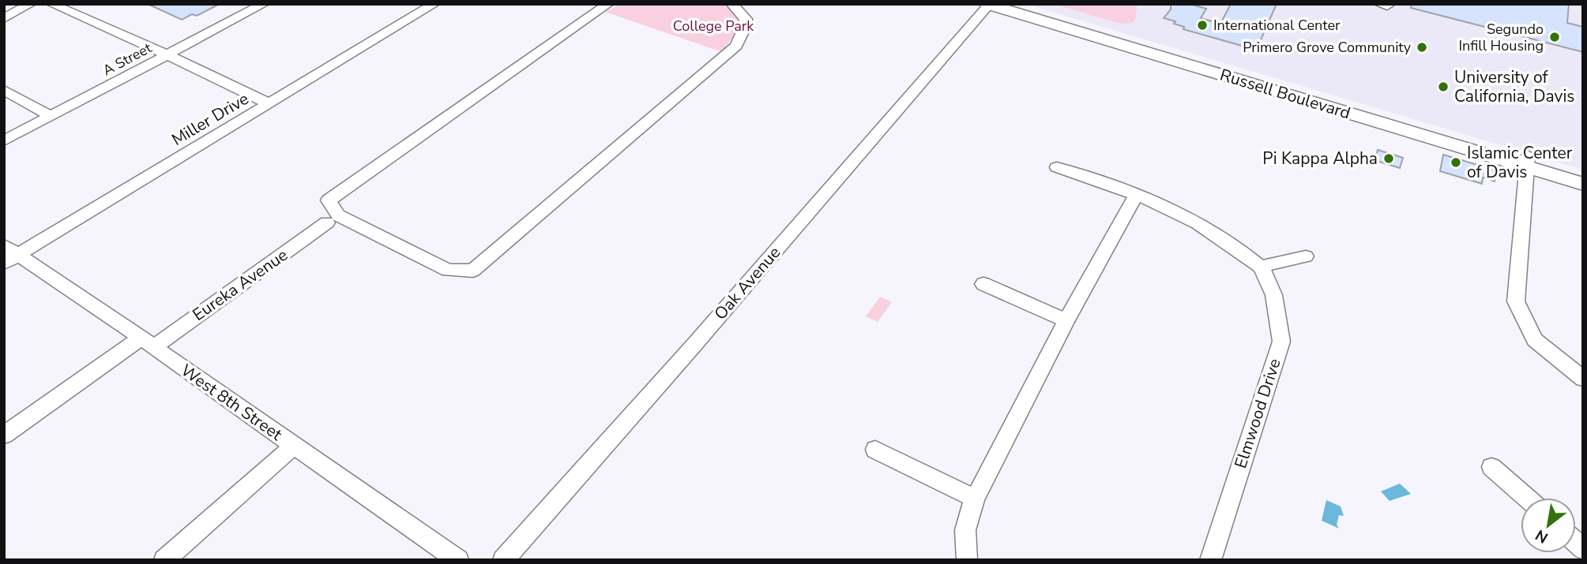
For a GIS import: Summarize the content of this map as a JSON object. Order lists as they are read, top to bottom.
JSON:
{
  "streets": {
    "main road": ["Russell Boulevard"],
    "street": [
      "A Street",
      "Miller Drive",
      "Oak Avenue",
      "Eureka Avenue",
      "West 8th Street",
      "Elmwood Drive"
    ]
  },
  "crossings": [
    ["Russell Boulevard", "Oak Avenue"],
    ["Miller Drive", "West 8th Street"],
    ["Eureka Avenue", "West 8th Street"]
  ],
  "parks": ["College Park"],
  "places": [
    "International Center",
    "Segundo Infill Housing",
    "Primero Grove Community",
    "University of California, Davis",
    "Pi Kappa Alpha",
    "Islamic Center of Davis"
  ],
  "north": "bottom left"
}
